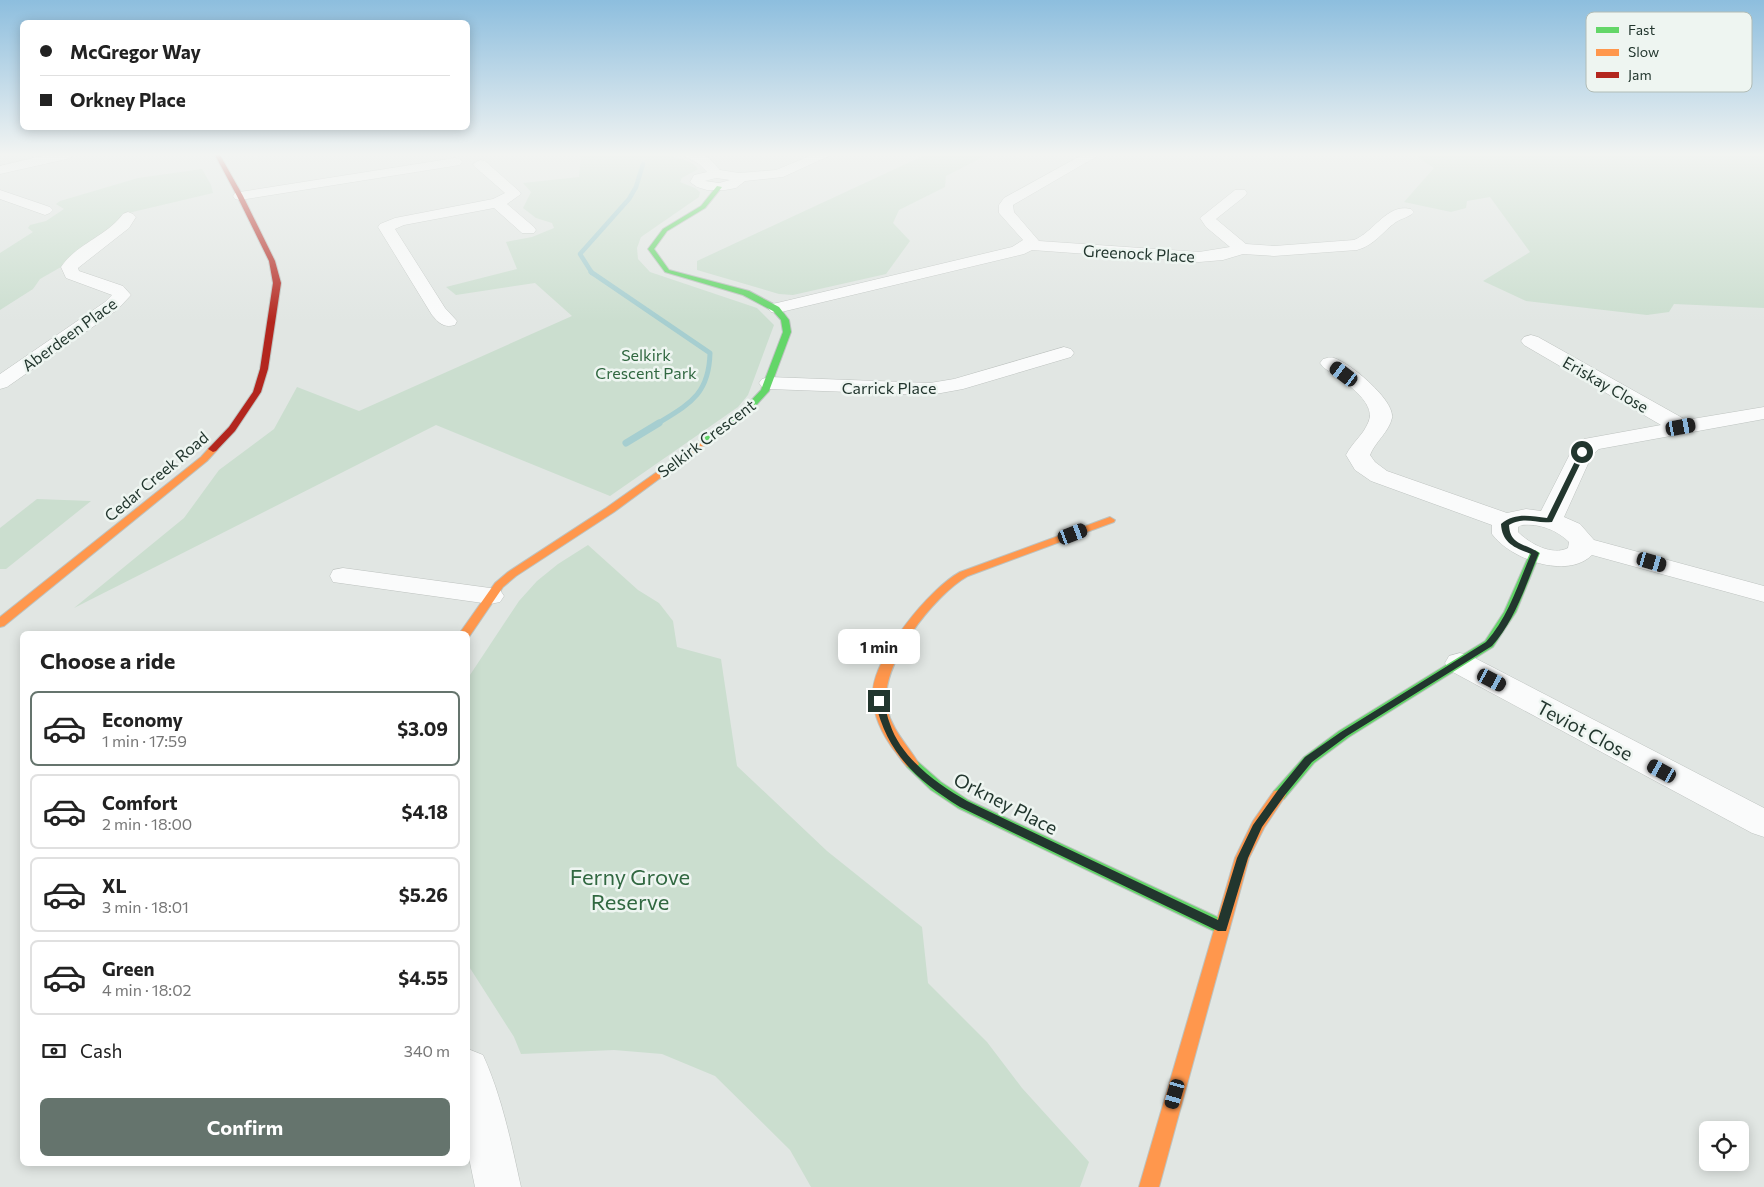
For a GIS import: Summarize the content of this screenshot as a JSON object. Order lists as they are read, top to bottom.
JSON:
{
  "streets": {
    "street": [
      "Greenock Place",
      "Aberdeen Place",
      "Eriskay Close",
      "Carrick Place",
      "Selkirk Crescent",
      "Cedar Creek Road",
      "Teviot Close",
      "Orkney Place"
    ]
  },
  "crossings": [
    ["Greenock Place", "Selkirk Crescent"],
    ["Carrick Place", "Selkirk Crescent"]
  ],
  "parks": ["Selkirk Crescent Park", "Ferny Grove Reserve"],
  "legend": ["Fast", "Slow", "Jam"],
  "page": {
    "banner": ["McGregor Way", "Orkney Place"],
    "bubble": "1 min",
    "heading": "Choose a ride",
    "list": [
      {
        "name": "Economy",
        "note": "1 min · 17:59",
        "value": "$3.09"
      },
      {
        "name": "Comfort",
        "note": "2 min · 18:00",
        "value": "$4.18"
      },
      {
        "name": "XL",
        "note": "3 min · 18:01",
        "value": "$5.26"
      },
      {
        "name": "Green",
        "note": "4 min · 18:02",
        "value": "$4.55"
      }
    ],
    "pay": ["Cash", "340 m"],
    "buttons": "Confirm"
  }
}
